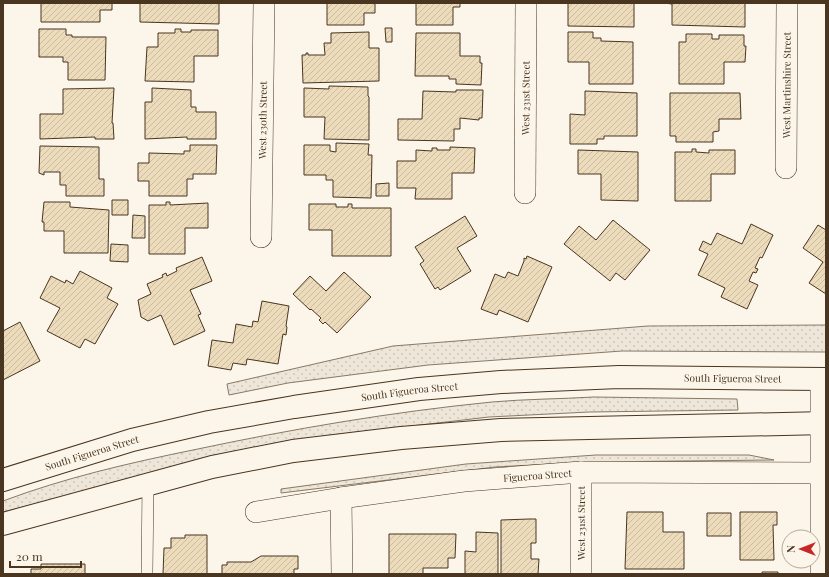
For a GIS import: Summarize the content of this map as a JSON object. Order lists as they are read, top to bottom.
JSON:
{
  "streets": {
    "main road": ["South Figueroa Street"],
    "street": [
      "West Martinshire Street",
      "West 231st Street",
      "West 230th Street",
      "Figueroa Street"
    ]
  },
  "crossings": [
    ["West 231st Street", "Figueroa Street"]
  ],
  "scale_bar": "20 m",
  "north": "left"
}
